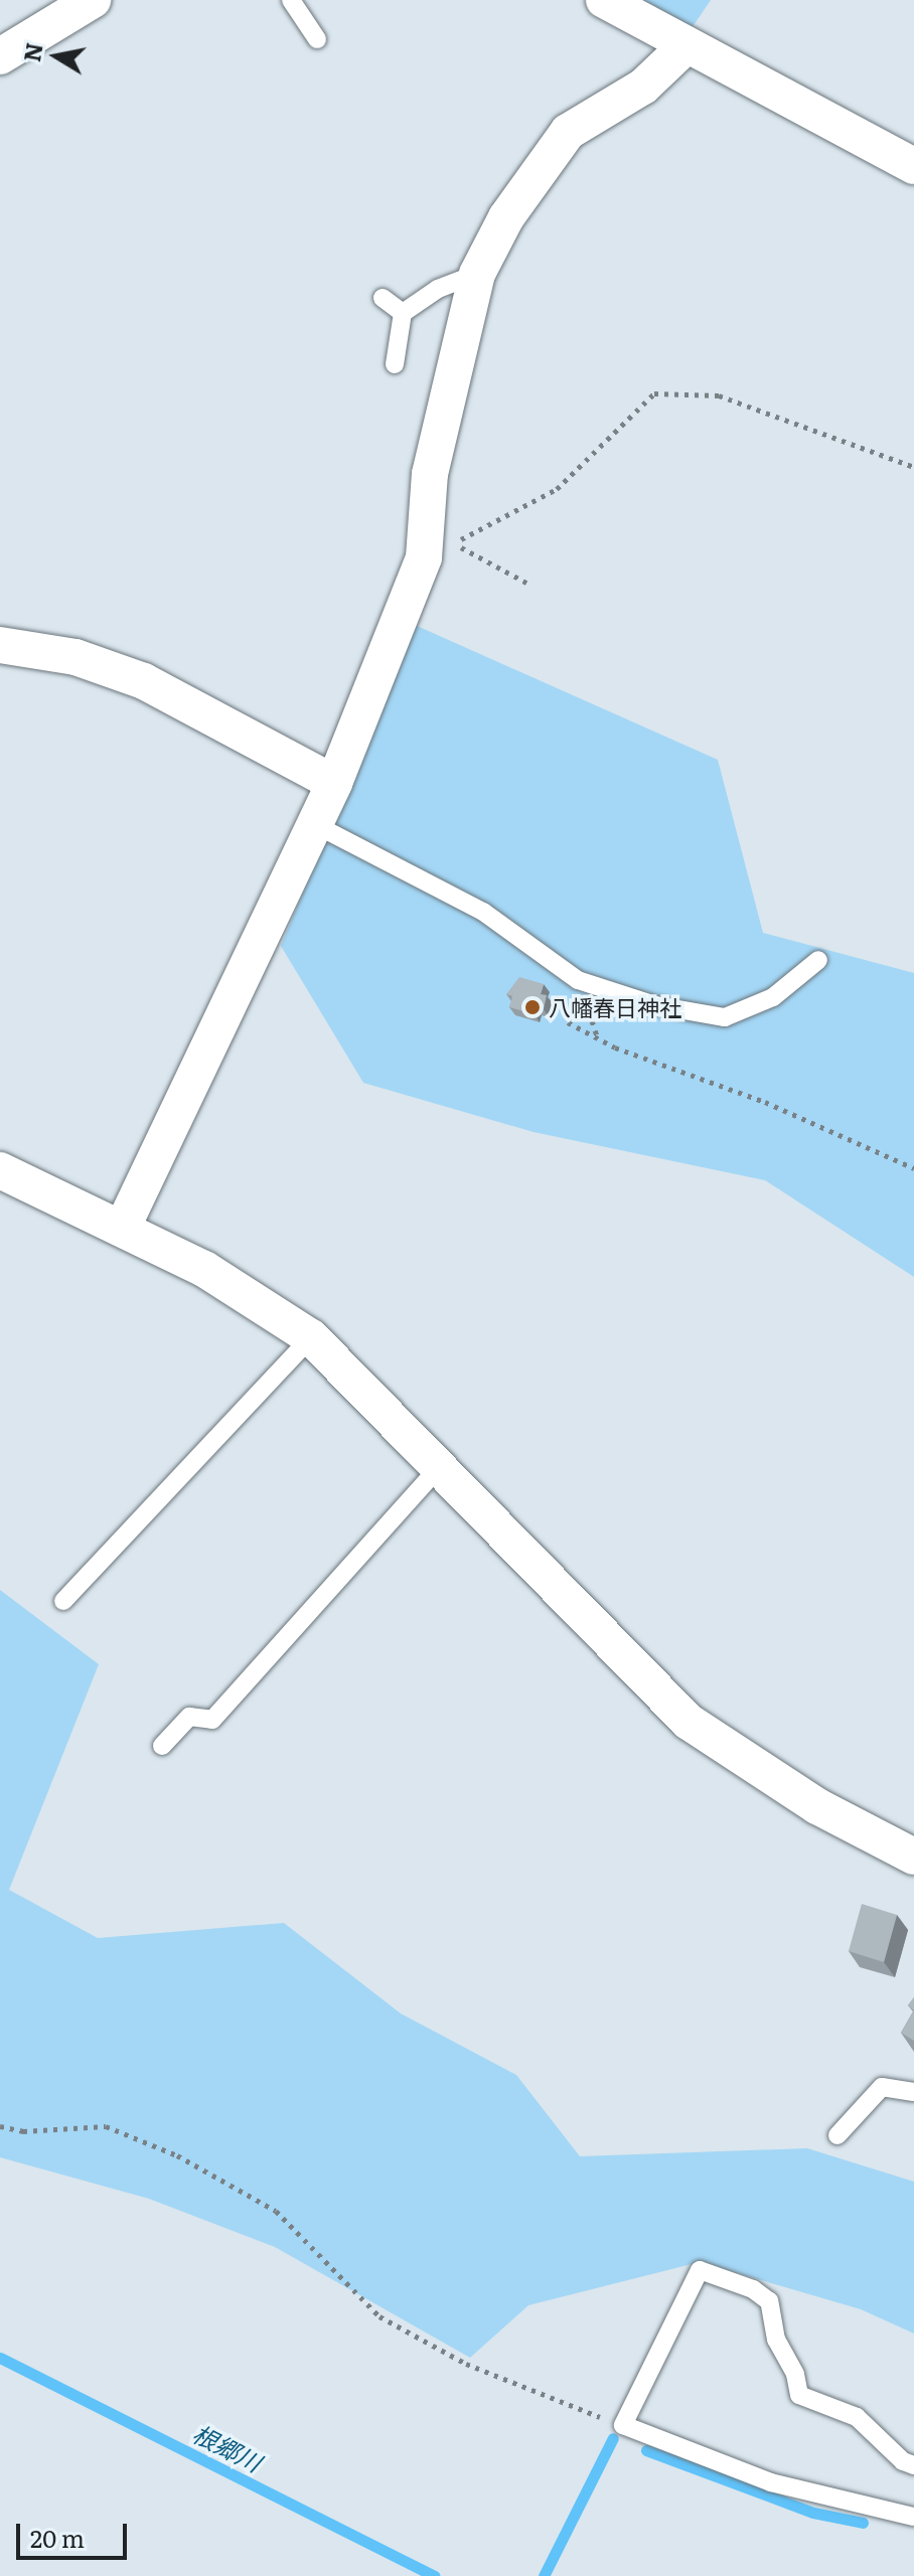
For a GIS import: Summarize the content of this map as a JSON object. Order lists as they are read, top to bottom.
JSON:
{
  "water": ["根郷川"],
  "places": ["八幡春日神社"],
  "scale_bar": "20 m",
  "north": "left"
}
